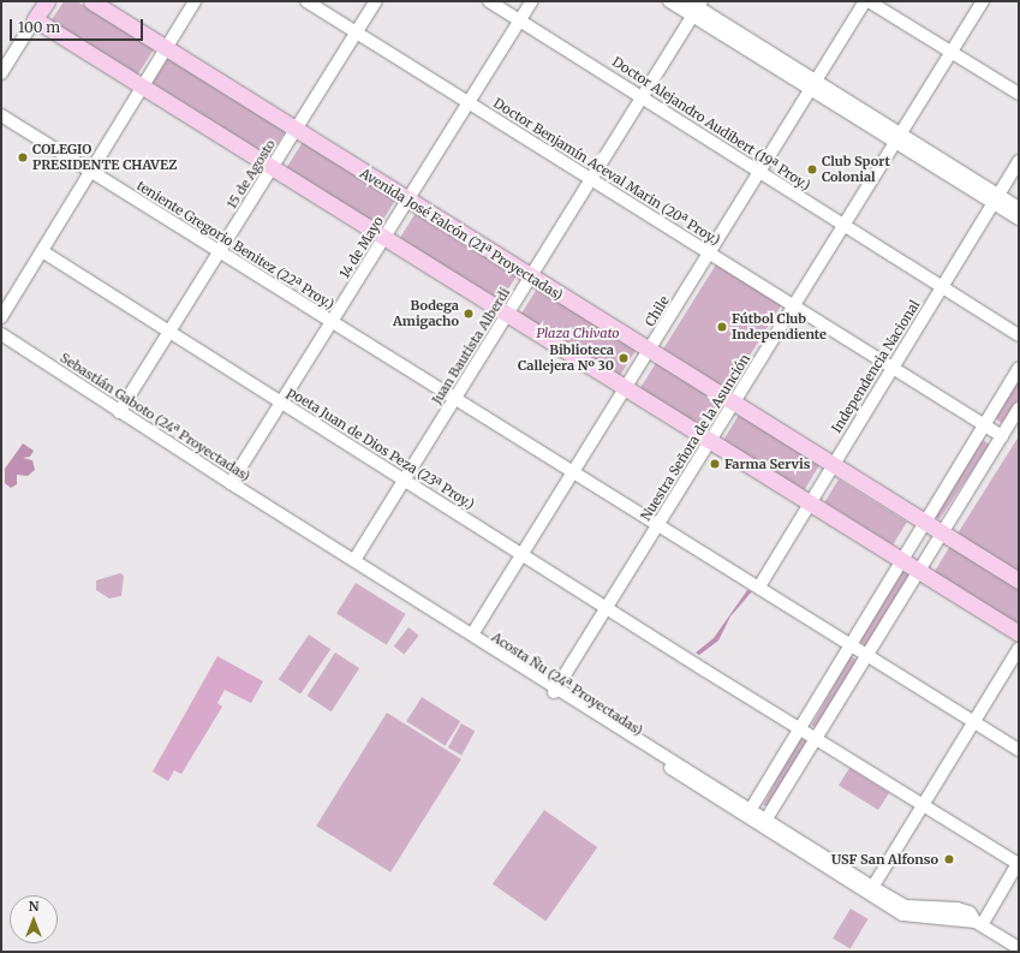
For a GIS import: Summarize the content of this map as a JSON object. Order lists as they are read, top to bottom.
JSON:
{
  "streets": {
    "main road": ["Avenida José Falcón (21ª Proyectadas)"],
    "street": [
      "Doctor Alejandro Audibert (19ª Proy.)",
      "Doctor Benjamín Aceval Marin (20ª Proy.)",
      "15 de Agosto",
      "teniente Gregorio Benitez (22ª Proy.)",
      "14 de Mayo",
      "Chile",
      "Juan Bautista Alberdi",
      "Independencia Nacional",
      "Sebastián Gaboto (24ª Proyectadas)",
      "Nuestra Señora de la Asunción",
      "poeta Juan de Dios Peza (23ª Proy.)",
      "Acosta Ñu (24ª Proyectadas)"
    ]
  },
  "crossings": [
    ["Doctor Alejandro Audibert (19ª Proy.)", "14 de Mayo"],
    ["Doctor Alejandro Audibert (19ª Proy.)", "Chile"],
    ["Doctor Alejandro Audibert (19ª Proy.)", "Juan Bautista Alberdi"],
    ["Doctor Alejandro Audibert (19ª Proy.)", "Independencia Nacional"],
    ["Doctor Alejandro Audibert (19ª Proy.)", "Nuestra Señora de la Asunción"],
    ["Doctor Benjamín Aceval Marin (20ª Proy.)", "15 de Agosto"],
    ["Doctor Benjamín Aceval Marin (20ª Proy.)", "14 de Mayo"],
    ["Doctor Benjamín Aceval Marin (20ª Proy.)", "Chile"],
    ["Doctor Benjamín Aceval Marin (20ª Proy.)", "Juan Bautista Alberdi"],
    ["Doctor Benjamín Aceval Marin (20ª Proy.)", "Independencia Nacional"],
    ["Doctor Benjamín Aceval Marin (20ª Proy.)", "Nuestra Señora de la Asunción"],
    ["15 de Agosto", "Avenida José Falcón (21ª Proyectadas)"],
    ["15 de Agosto", "teniente Gregorio Benitez (22ª Proy.)"],
    ["15 de Agosto", "Sebastián Gaboto (24ª Proyectadas)"],
    ["15 de Agosto", "poeta Juan de Dios Peza (23ª Proy.)"],
    ["Avenida José Falcón (21ª Proyectadas)", "14 de Mayo"],
    ["Avenida José Falcón (21ª Proyectadas)", "Chile"],
    ["Avenida José Falcón (21ª Proyectadas)", "Juan Bautista Alberdi"],
    ["Avenida José Falcón (21ª Proyectadas)", "Independencia Nacional"],
    ["Avenida José Falcón (21ª Proyectadas)", "Nuestra Señora de la Asunción"],
    ["teniente Gregorio Benitez (22ª Proy.)", "14 de Mayo"],
    ["teniente Gregorio Benitez (22ª Proy.)", "Chile"],
    ["teniente Gregorio Benitez (22ª Proy.)", "Juan Bautista Alberdi"],
    ["teniente Gregorio Benitez (22ª Proy.)", "Independencia Nacional"],
    ["teniente Gregorio Benitez (22ª Proy.)", "Nuestra Señora de la Asunción"],
    ["14 de Mayo", "Sebastián Gaboto (24ª Proyectadas)"],
    ["14 de Mayo", "poeta Juan de Dios Peza (23ª Proy.)"],
    ["Chile", "poeta Juan de Dios Peza (23ª Proy.)"],
    ["Chile", "Acosta Ñu (24ª Proyectadas)"],
    ["Juan Bautista Alberdi", "Sebastián Gaboto (24ª Proyectadas)"],
    ["Juan Bautista Alberdi", "poeta Juan de Dios Peza (23ª Proy.)"],
    ["Nuestra Señora de la Asunción", "poeta Juan de Dios Peza (23ª Proy.)"],
    ["Nuestra Señora de la Asunción", "Acosta Ñu (24ª Proyectadas)"]
  ],
  "parks": ["Plaza Chivato"],
  "places": [
    "COLEGIO PRESIDENTE CHAVEZ",
    "Club Sport Colonial",
    "Bodega Amigacho",
    "Fútbol Club Independiente",
    "Biblioteca Callejera Nº 30",
    "Farma Servis",
    "USF San Alfonso"
  ],
  "scale_bar": "100 m",
  "north": "top"
}
